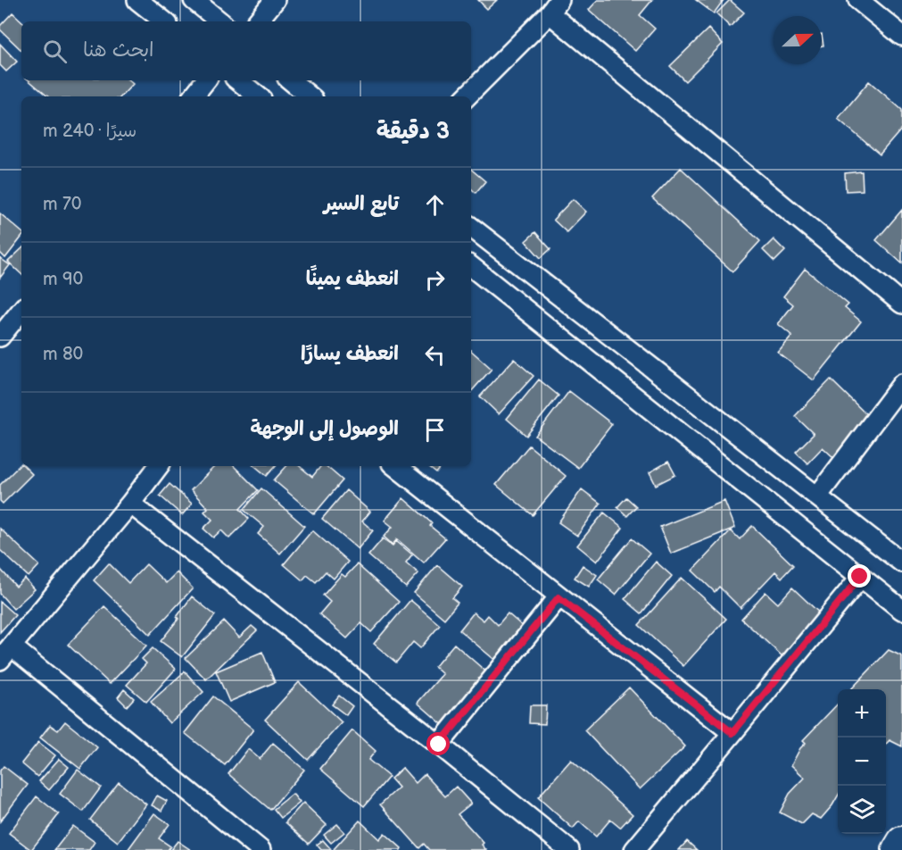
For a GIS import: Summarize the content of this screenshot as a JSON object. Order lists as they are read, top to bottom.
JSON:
{
  "north": "right",
  "page": {
    "search": "ابحث هنا",
    "heading": ["3 دقيقة", "سيرًا · 240 m"],
    "list": [
      ["تابع السير", "70 m"],
      ["انعطف يمينًا", "90 m"],
      ["انعطف يسارًا", "80 m"],
      "الوصول إلى الوجهة"
    ],
    "map_buttons": ["+", "−"]
  }
}
